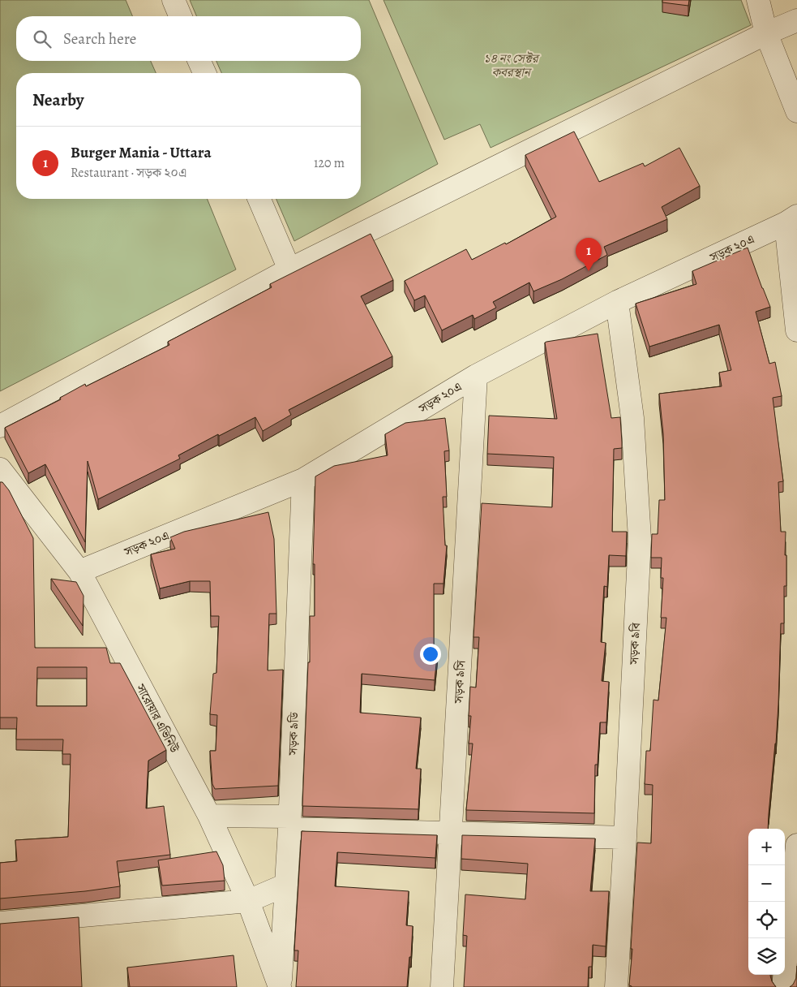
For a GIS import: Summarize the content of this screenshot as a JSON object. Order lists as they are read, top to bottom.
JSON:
{
  "streets": {
    "street": [
      "সড়ক ২০এ",
      "সড়ক ৯বি",
      "সড়ক ৯সি",
      "সারোয়ার এভিনিউ",
      "সড়ক ৯ডি"
    ]
  },
  "crossings": [
    ["সড়ক ২০এ", "সড়ক ৯বি"],
    ["সড়ক ২০এ", "সড়ক ৯সি"],
    ["সড়ক ২০এ", "সারোয়ার এভিনিউ"],
    ["সড়ক ২০এ", "সড়ক ৯ডি"],
    ["সারোয়ার এভিনিউ", "সড়ক ৯ডি"]
  ],
  "parks": ["১৪ নং সেক্টর কবরস্থান"],
  "page": {
    "search": "Search here",
    "heading": "Nearby",
    "list": [
      {
        "mark": "1",
        "name": "Burger Mania - Uttara",
        "note": "Restaurant · সড়ক ২০এ",
        "value": "120 m"
      }
    ],
    "pins": "1",
    "map_buttons": ["+", "−"]
  }
}
